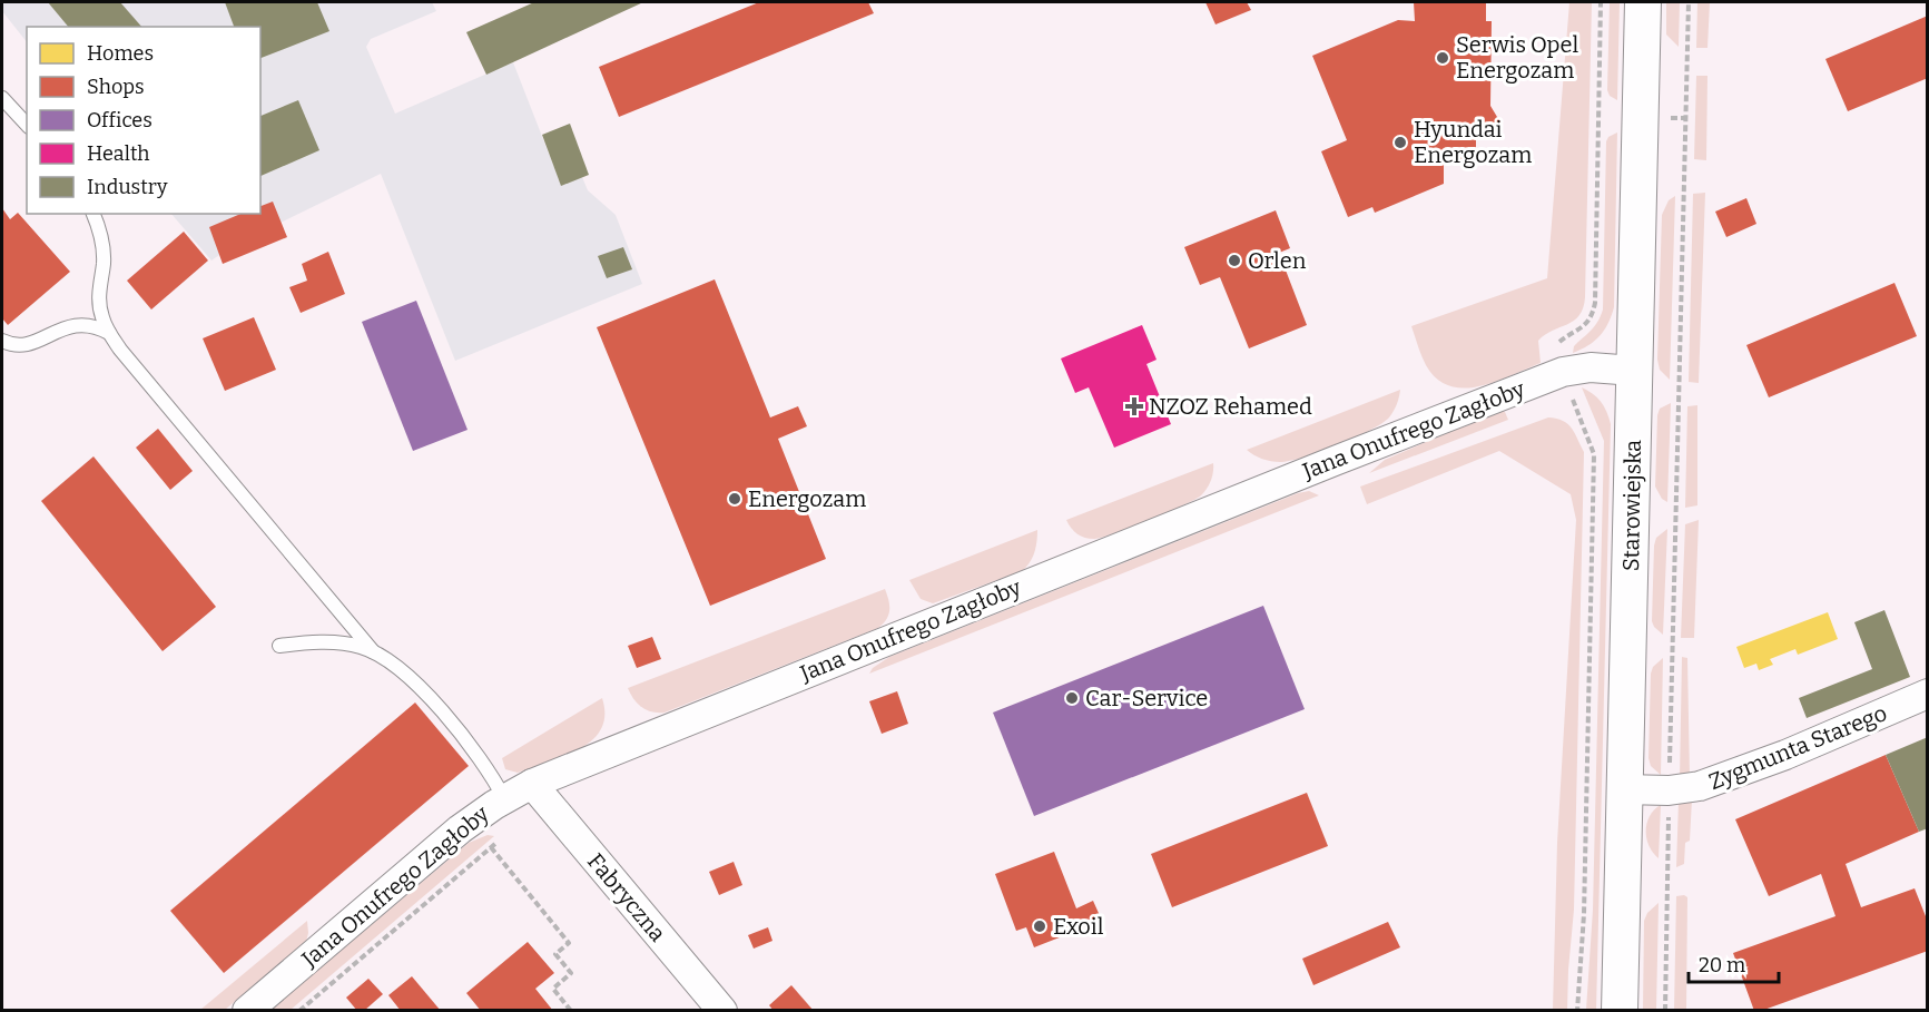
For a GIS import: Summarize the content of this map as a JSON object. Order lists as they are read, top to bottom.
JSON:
{
  "streets": {
    "street": [
      "Jana Onufrego Zagłoby",
      "Starowiejska",
      "Zygmunta Starego",
      "Fabryczna"
    ]
  },
  "crossings": [
    ["Jana Onufrego Zagłoby", "Starowiejska"],
    ["Jana Onufrego Zagłoby", "Fabryczna"],
    ["Starowiejska", "Zygmunta Starego"]
  ],
  "places": {
    "other": [
      "Serwis Opel Energozam",
      "Hyundai Energozam",
      "Orlen",
      "Energozam",
      "Car-Service",
      "Exoil"
    ],
    "health": ["NZOZ Rehamed"]
  },
  "legend": [
    "Homes",
    "Shops",
    "Offices",
    "Health",
    "Industry"
  ],
  "scale_bar": "20 m"
}
